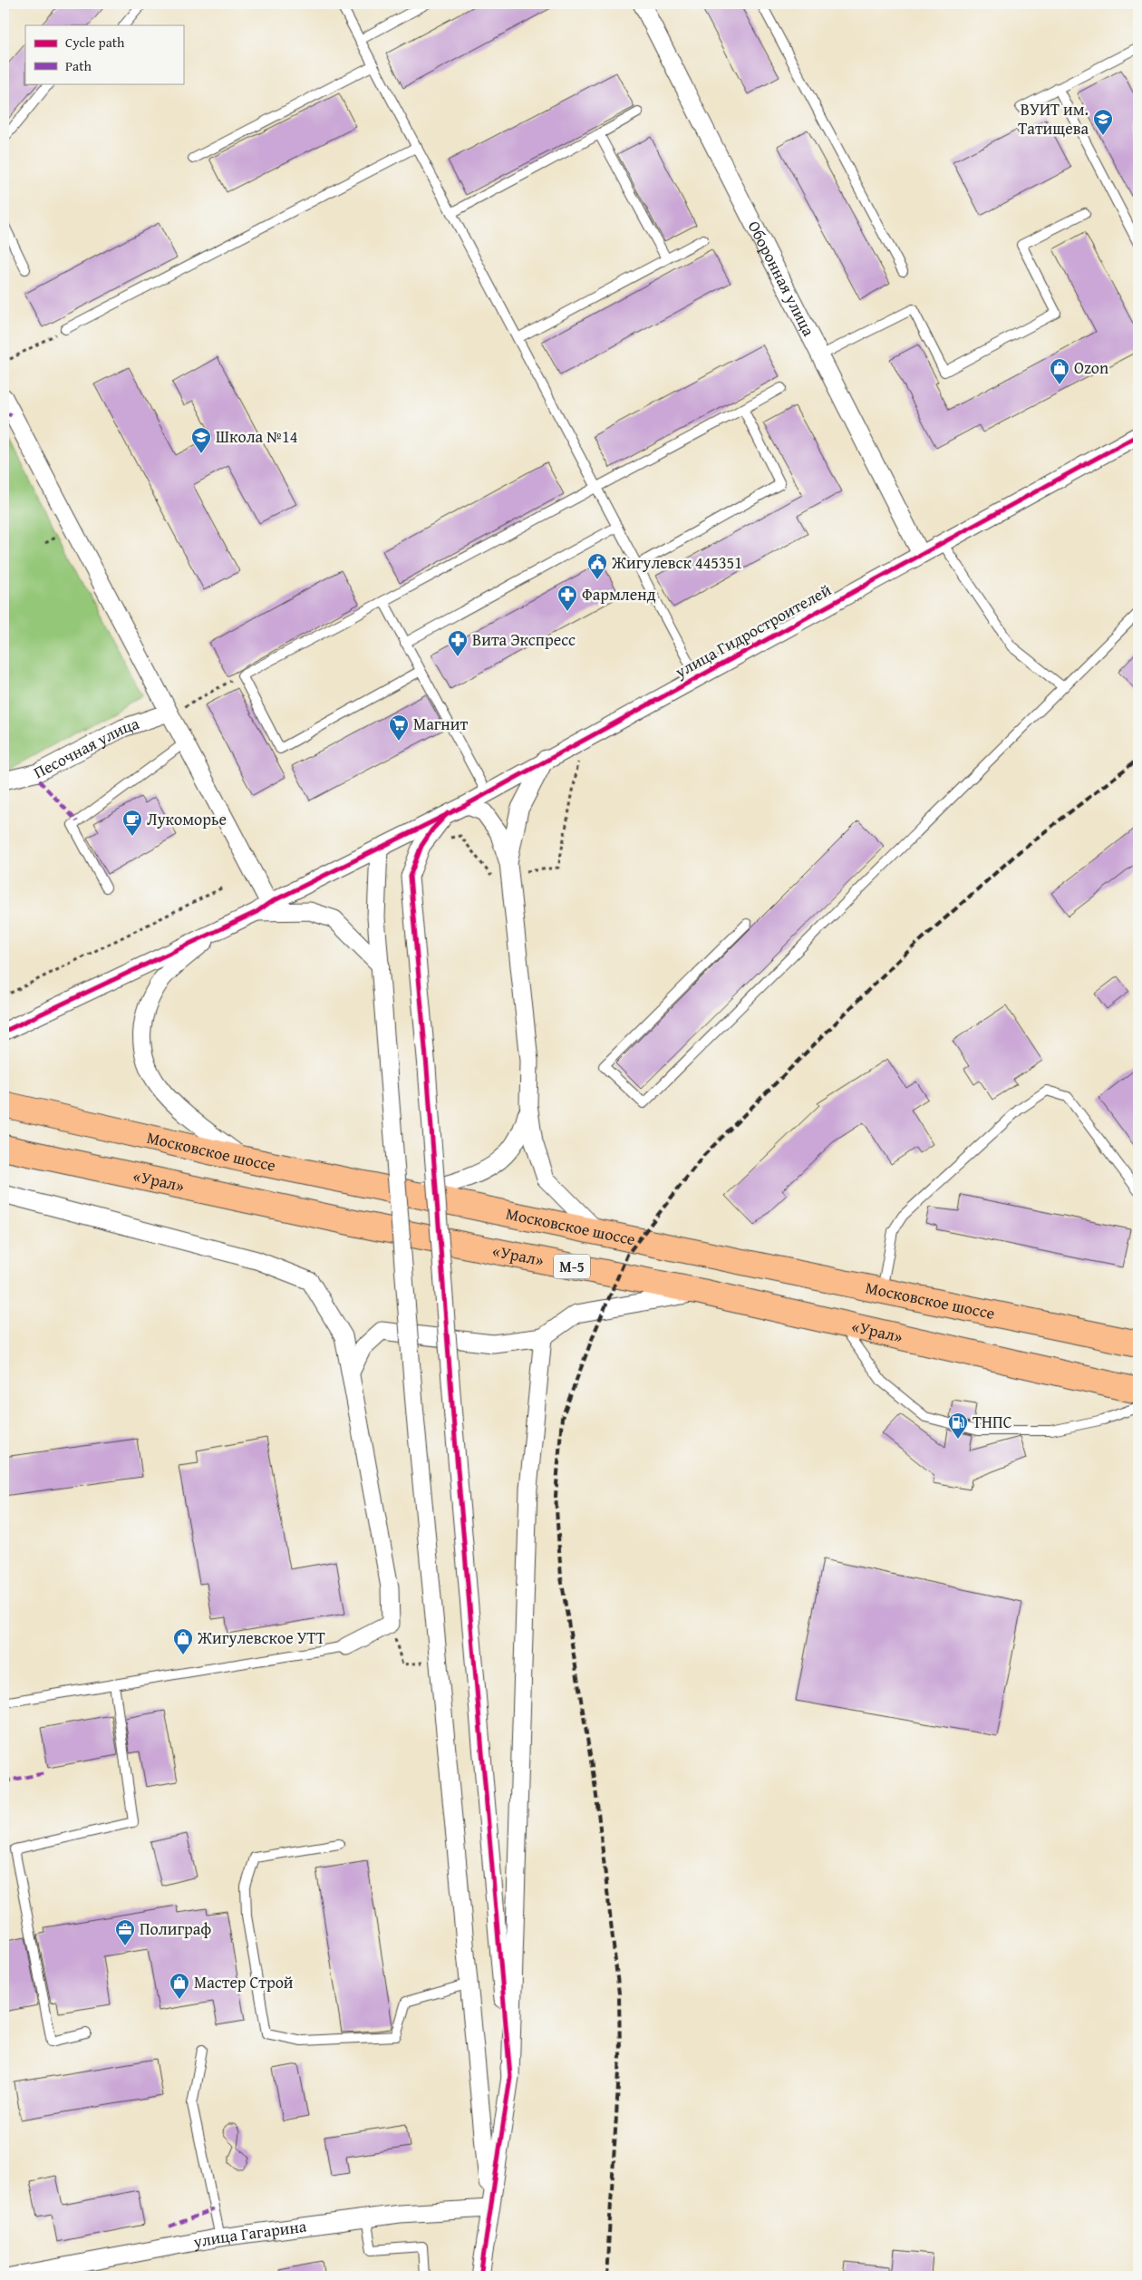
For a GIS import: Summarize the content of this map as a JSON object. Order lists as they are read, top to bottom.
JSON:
{
  "streets": {
    "highway": ["Московское шоссе", "«Урал»", "М-5"],
    "street": [
      "Оборонная улица",
      "улица Гидростроителей",
      "Песочная улица",
      "улица Гагарина"
    ]
  },
  "crossings": [
    ["Оборонная улица", "улица Гидростроителей"]
  ],
  "places": {
    "school or university": ["ВУИТ им. Татищева", "Школа №14"],
    "shop": ["Ozon", "Жигулевское УТТ", "Мастер Строй"],
    "public building": ["Жигулевск 445351"],
    "pharmacy": ["Фармленд", "Вита Экспресс"],
    "supermarket": ["Магнит"],
    "cafe": ["Лукоморье"],
    "fuel station": ["ТНПС"],
    "office": ["Полиграф"]
  },
  "legend": ["Cycle path", "Path"]
}
